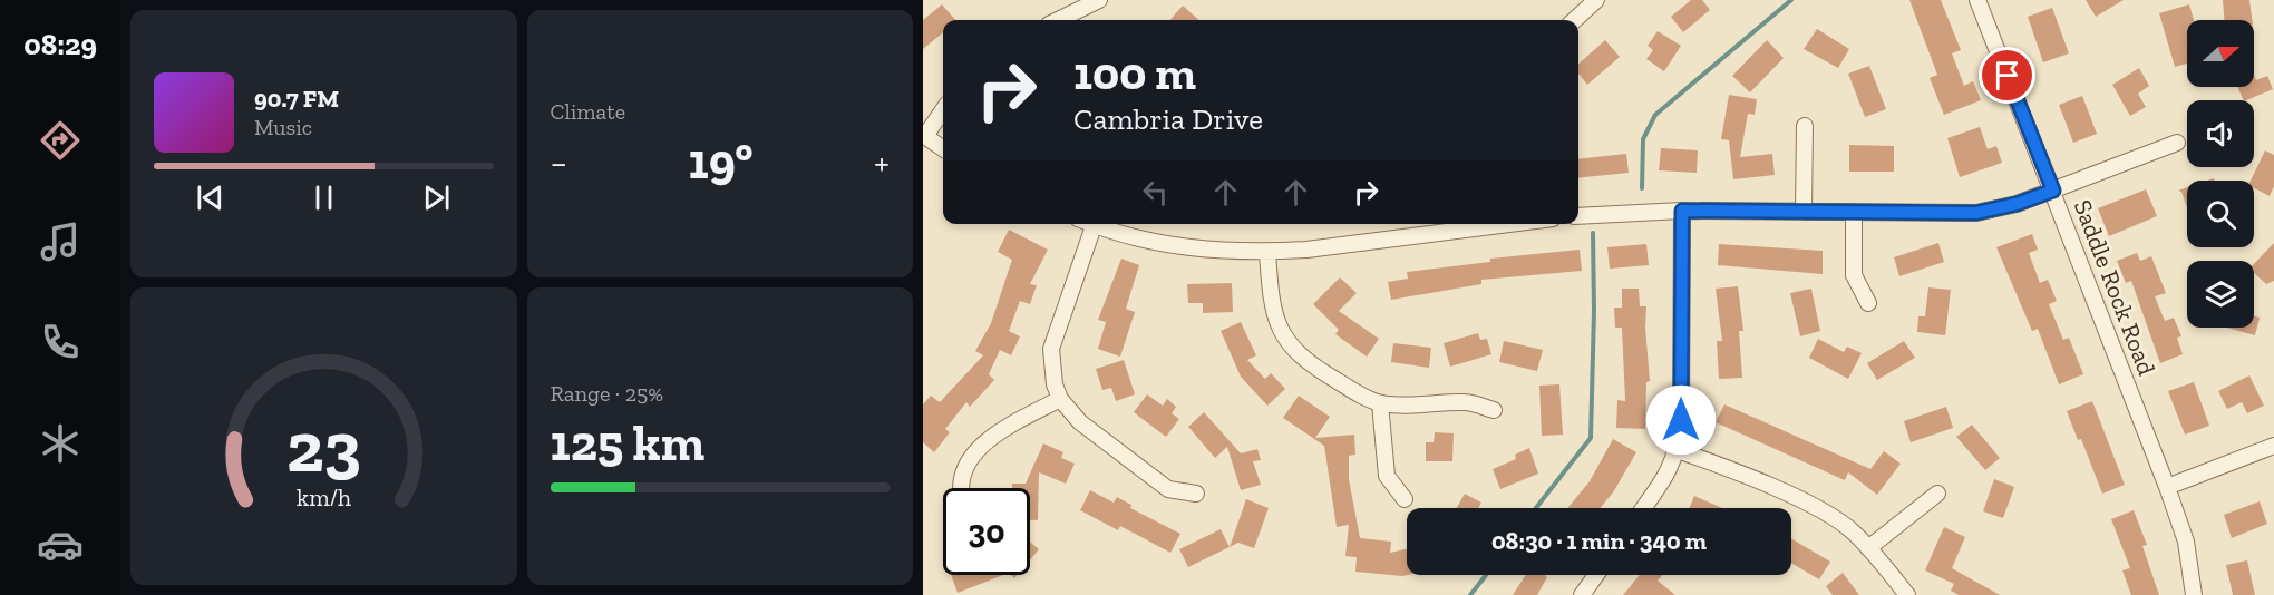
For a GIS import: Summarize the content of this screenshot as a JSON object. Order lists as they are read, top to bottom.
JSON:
{
  "streets": {
    "street": ["Saddle Rock Road"]
  },
  "north": "right",
  "page": {
    "tabs": "08:29",
    "tile": [
      "Climate",
      ["Range · 25%", "125 km"]
    ],
    "turn": ["100 m", "Cambria Drive"],
    "song": ["90.7 FM", "Music"],
    "heat": ["−", "19°", "+"],
    "limit": "30",
    "trip": "08:30 · 1 min · 340 m",
    "gauge": ["23", "km/h"]
  }
}
